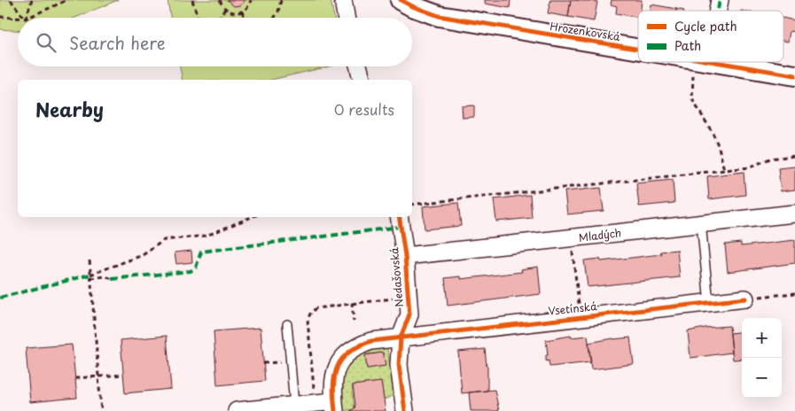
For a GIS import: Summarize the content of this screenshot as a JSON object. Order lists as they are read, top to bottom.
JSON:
{
  "streets": {
    "street": [
      "Hrozenkovská",
      "Mladých",
      "Nedašovská",
      "Vsetínská"
    ]
  },
  "crossings": [
    ["Mladých", "Nedašovská"],
    ["Nedašovská", "Vsetínská"]
  ],
  "legend": ["Cycle path", "Path"],
  "page": {
    "search": "Search here",
    "heading": ["Nearby", "0 results"],
    "map_buttons": ["+", "−"]
  }
}
